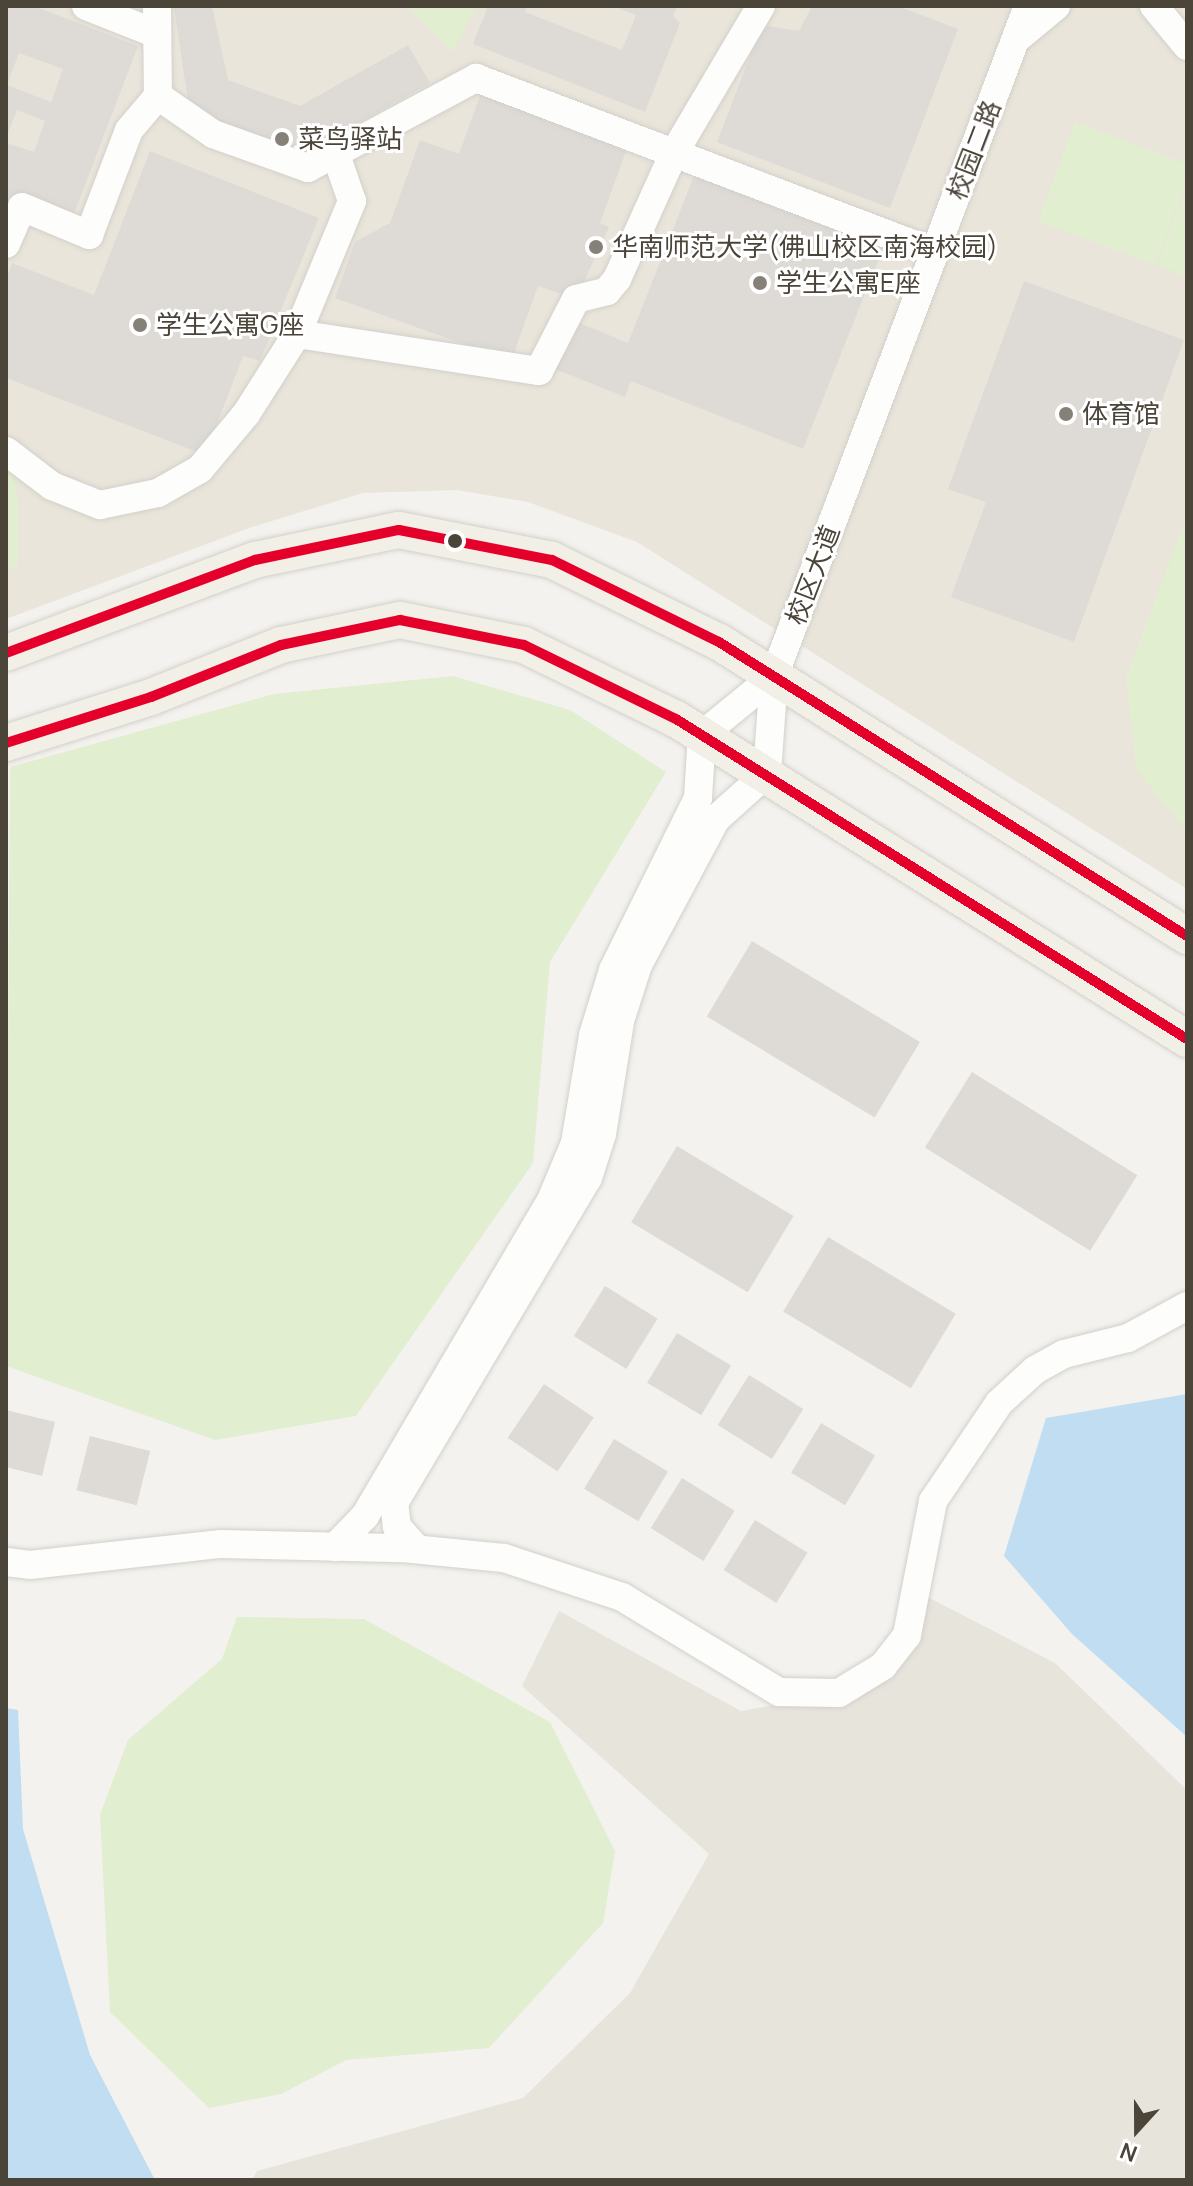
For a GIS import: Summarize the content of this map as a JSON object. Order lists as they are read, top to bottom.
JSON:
{
  "streets": {
    "street": ["校园二路", "校区大道"]
  },
  "crossings": [
    ["校园二路", "校区大道"]
  ],
  "places": [
    "菜鸟驿站",
    "华南师范大学(佛山校区南海校园)",
    "学生公寓E座",
    "学生公寓G座",
    "体育馆"
  ],
  "north": "bottom"
}
